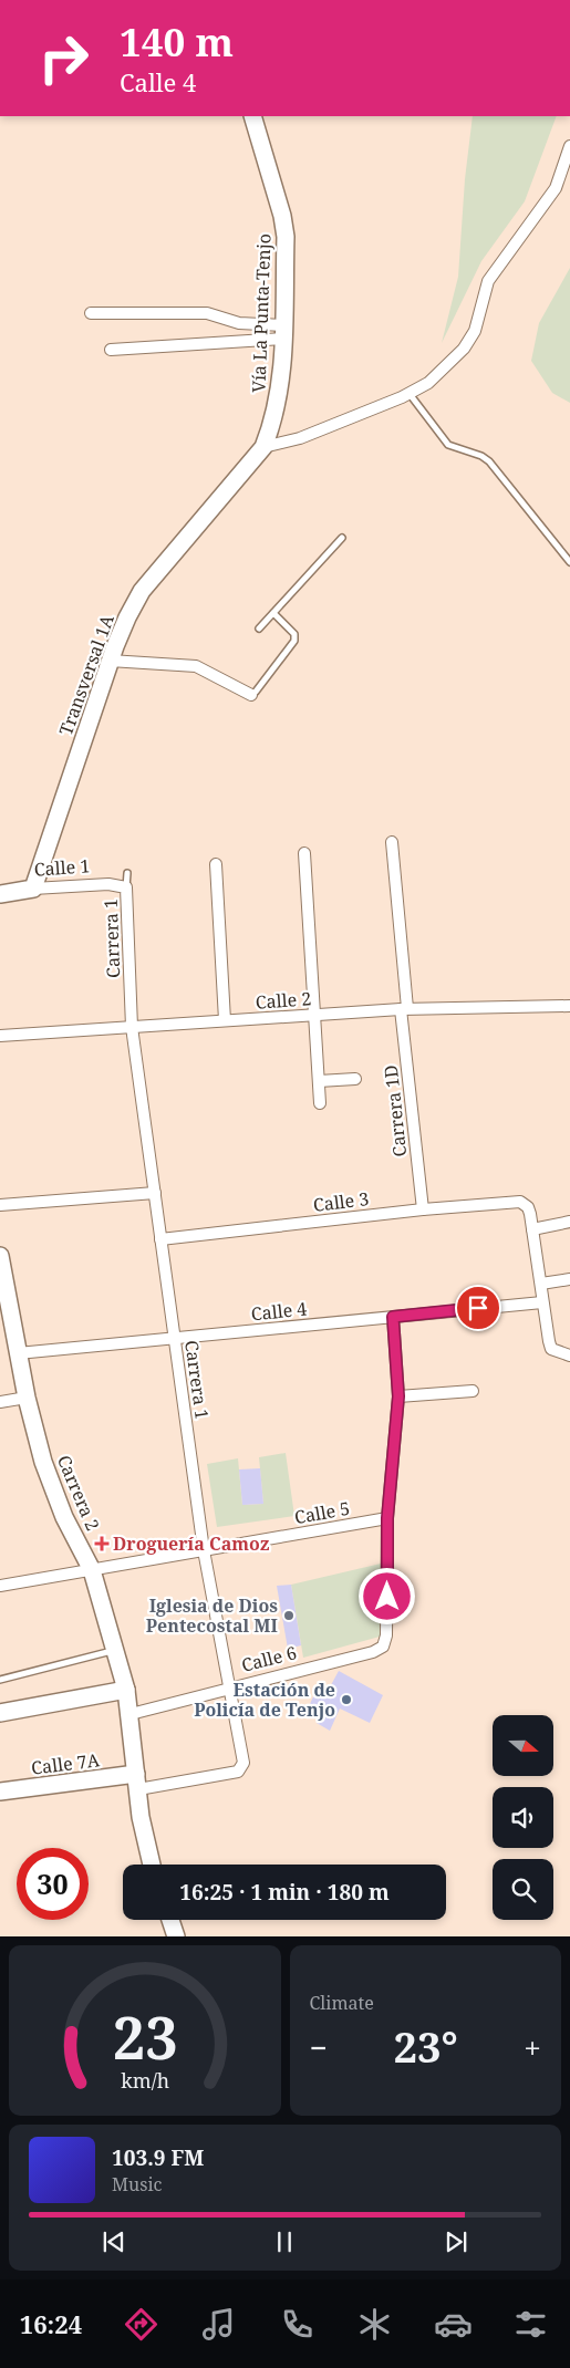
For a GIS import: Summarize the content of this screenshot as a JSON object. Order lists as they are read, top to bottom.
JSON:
{
  "streets": {
    "main road": [
      "Vía La Punta-Tenjo",
      "Transversal 1A",
      "Calle 1",
      "Carrera 2",
      "Calle 7A"
    ],
    "street": [
      "Carrera 1",
      "Calle 2",
      "Carrera 1D",
      "Calle 3",
      "Calle 4",
      "Calle 5",
      "Calle 6"
    ]
  },
  "crossings": [
    ["Vía La Punta-Tenjo", "Transversal 1A"],
    ["Transversal 1A", "Calle 1"],
    ["Calle 1", "Carrera 1"],
    ["Carrera 1", "Calle 2"],
    ["Carrera 1", "Calle 3"],
    ["Carrera 1", "Calle 4"],
    ["Carrera 1", "Carrera 2"],
    ["Carrera 1", "Calle 5"],
    ["Carrera 1", "Calle 6"],
    ["Carrera 1", "Calle 7A"],
    ["Calle 2", "Carrera 1D"],
    ["Carrera 1D", "Calle 3"],
    ["Calle 4", "Carrera 2"],
    ["Carrera 2", "Calle 5"],
    ["Carrera 2", "Calle 6"],
    ["Carrera 2", "Calle 7A"],
    ["Calle 5", "Calle 6"]
  ],
  "places": {
    "health": ["Droguería Camoz"],
    "other": ["Iglesia de Dios Pentecostal MI", "Estación de Policía de Tenjo"]
  },
  "north": "right",
  "page": {
    "turn": ["140 m", "Calle 4"],
    "limit": "30",
    "trip": "16:25 · 1 min · 180 m",
    "tile": "Climate",
    "heat": ["−", "23°", "+"],
    "song": ["103.9 FM", "Music"],
    "tabs": "16:24",
    "gauge": ["23", "km/h"]
  }
}
